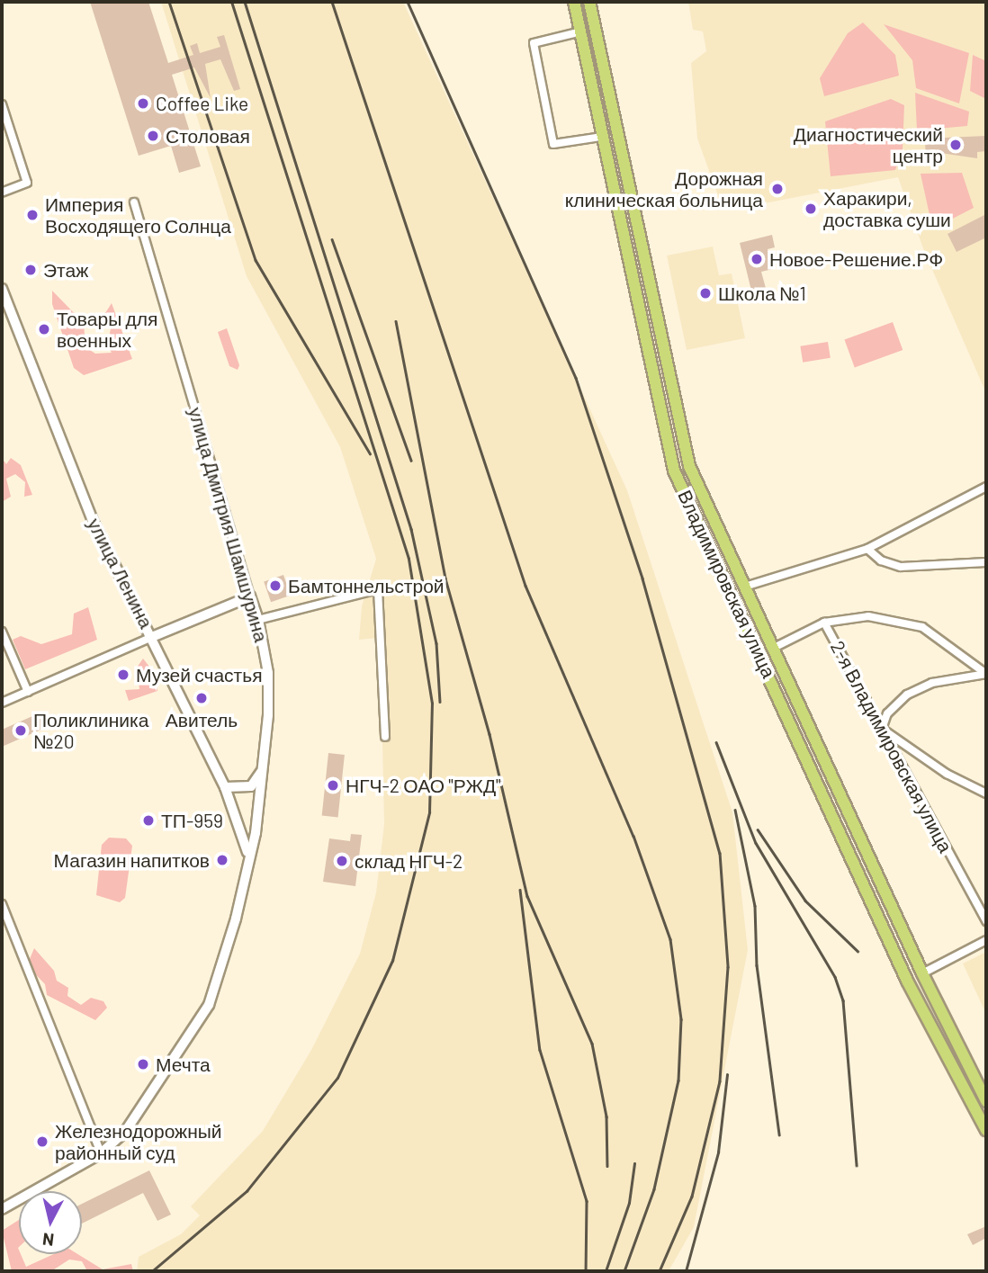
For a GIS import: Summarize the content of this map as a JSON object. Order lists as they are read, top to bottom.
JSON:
{
  "streets": {
    "main road": ["Владимировская улица"],
    "street": ["улица Дмитрия Шамшурина", "улица Ленина", "2-я Владимировская улица"]
  },
  "crossings": [
    ["улица Дмитрия Шамшурина", "улица Ленина"],
    ["Владимировская улица", "2-я Владимировская улица"]
  ],
  "places": [
    "Coffee Like",
    "Столовая",
    "Диагностический центр",
    "Дорожная клиническая больница",
    "Харакири, доставка суши",
    "Империя Восходящего Солнца",
    "Новое-Решение.РФ",
    "Этаж",
    "Школа №1",
    "Товары для военных",
    "Бамтоннельстрой",
    "Музей счастья",
    "Авитель",
    "Поликлиника №20",
    "НГЧ-2 ОАО \"РЖД\"",
    "ТП-959",
    "Магазин напитков",
    "склад НГЧ-2",
    "Мечта",
    "Железнодорожный районный суд"
  ],
  "north": "bottom"
}
